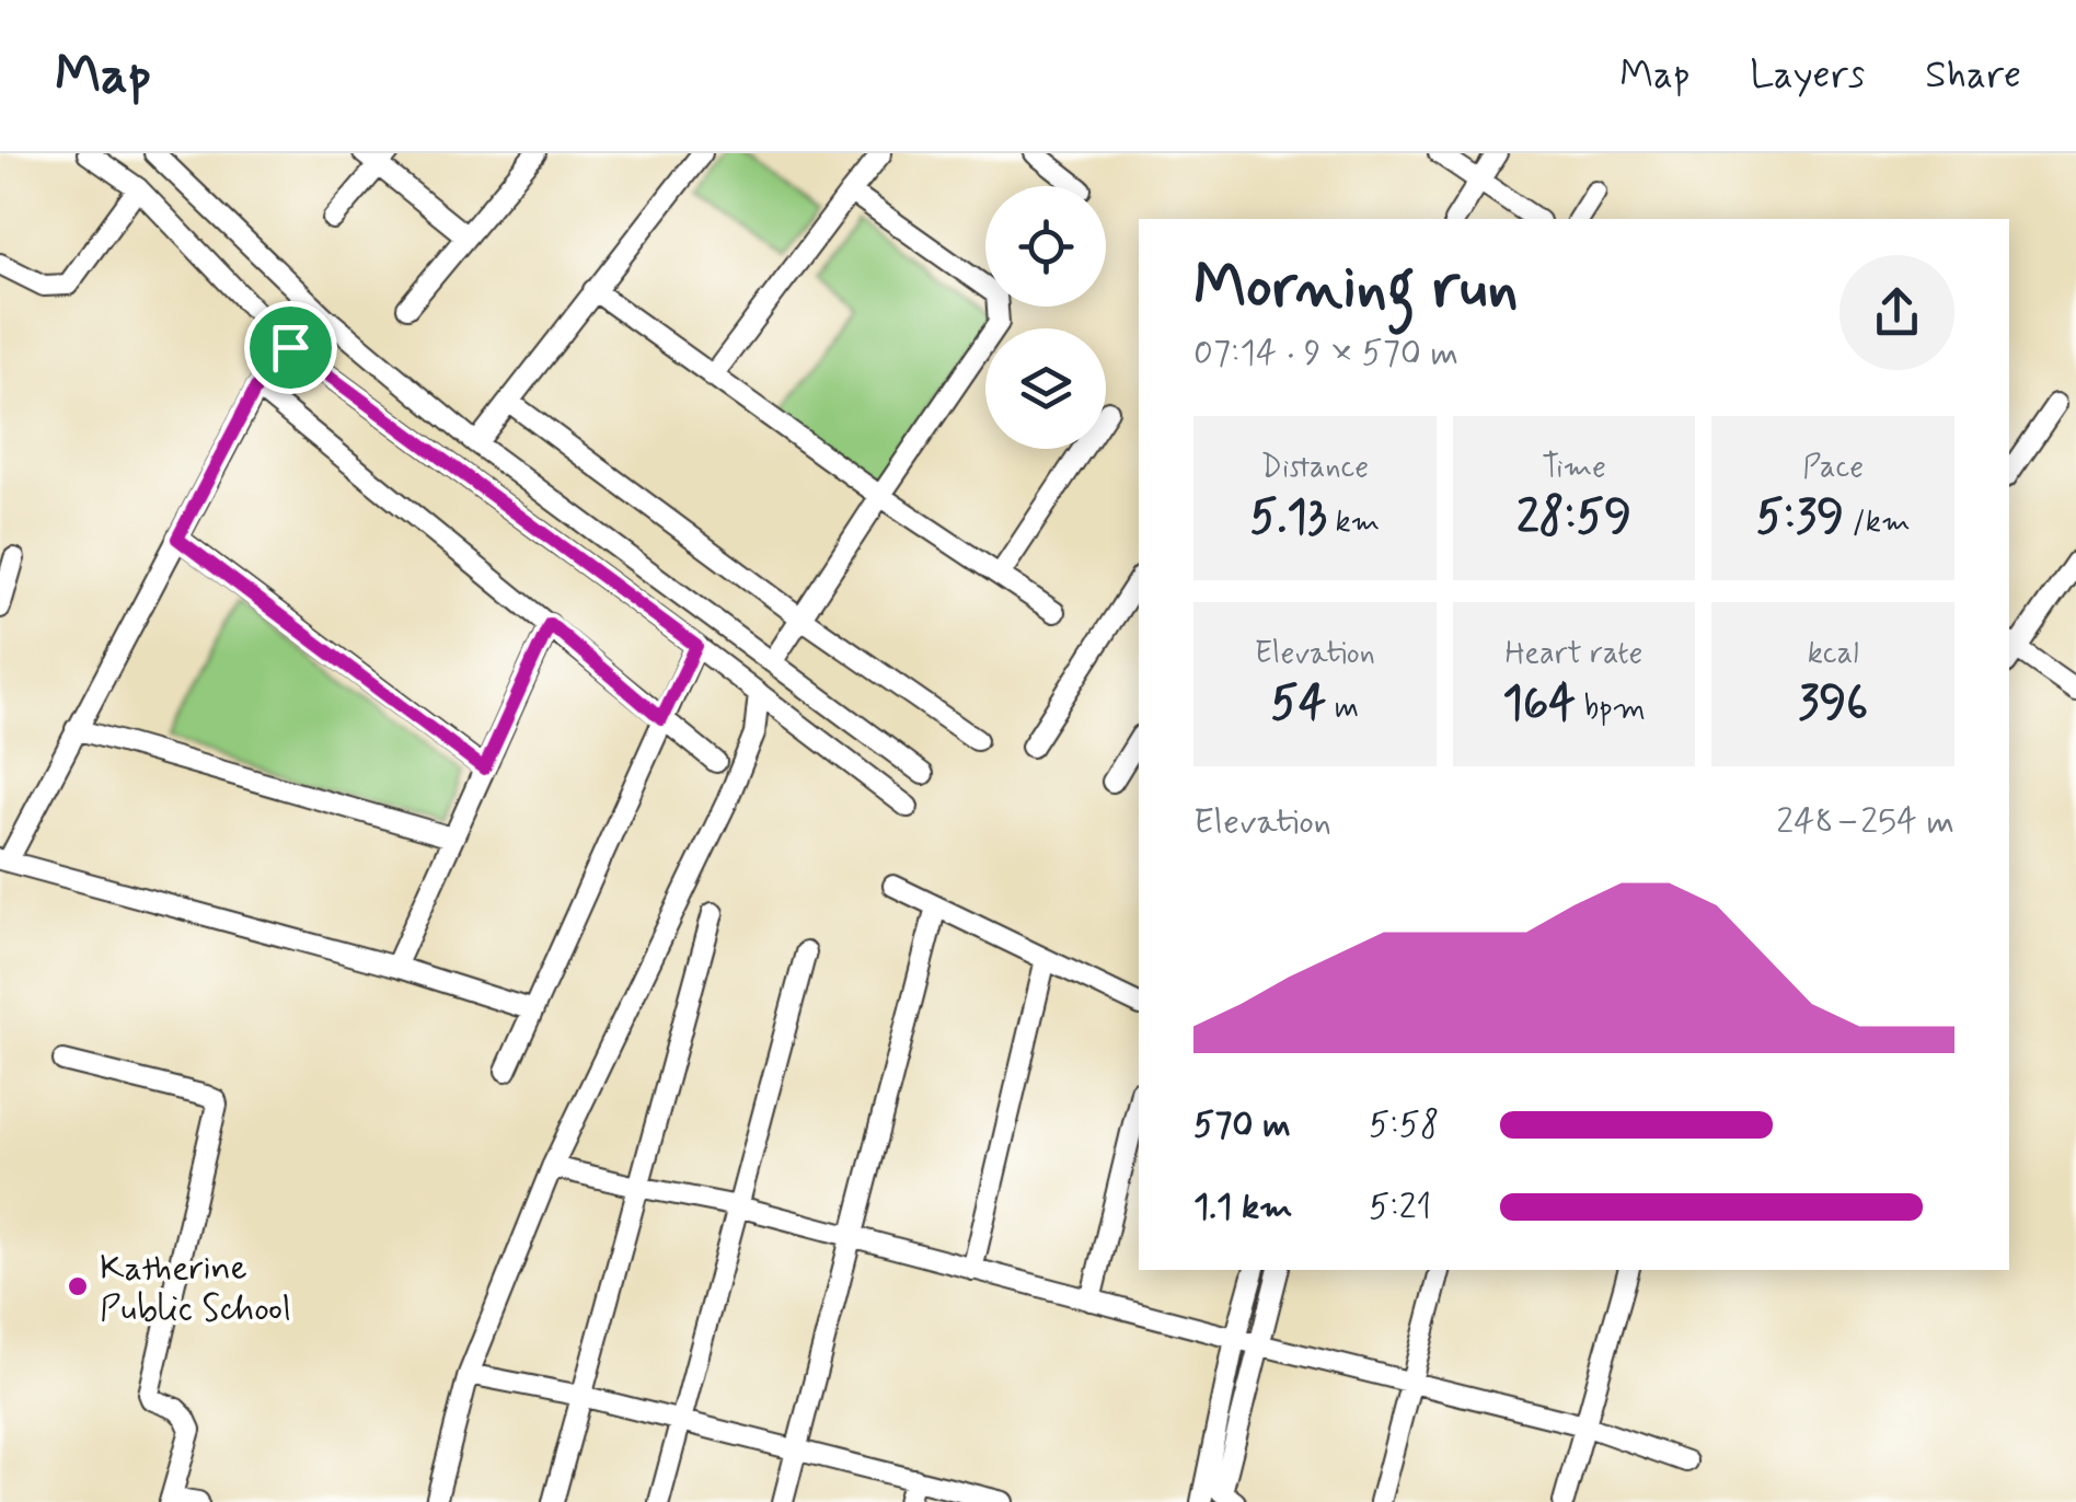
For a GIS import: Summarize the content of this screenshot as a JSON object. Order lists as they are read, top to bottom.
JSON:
{
  "places": ["Katherine Public School"],
  "page": {
    "header": "Map",
    "nav": ["Map", "Layers", "Share"],
    "heading": ["Morning run", "07:14 · 9 × 570 m"],
    "stats": [
      ["Distance", "5.13 km"],
      ["Time", "28:59"],
      ["Pace", "5:39 /km"],
      ["Elevation", "54 m"],
      ["Heart rate", "164 bpm"],
      ["kcal", "396"]
    ],
    "chart": ["Elevation", "248–254 m"],
    "list": [
      {
        "name": "570 m",
        "note": "5:58"
      },
      {
        "name": "1.1 km",
        "note": "5:21"
      }
    ]
  }
}
